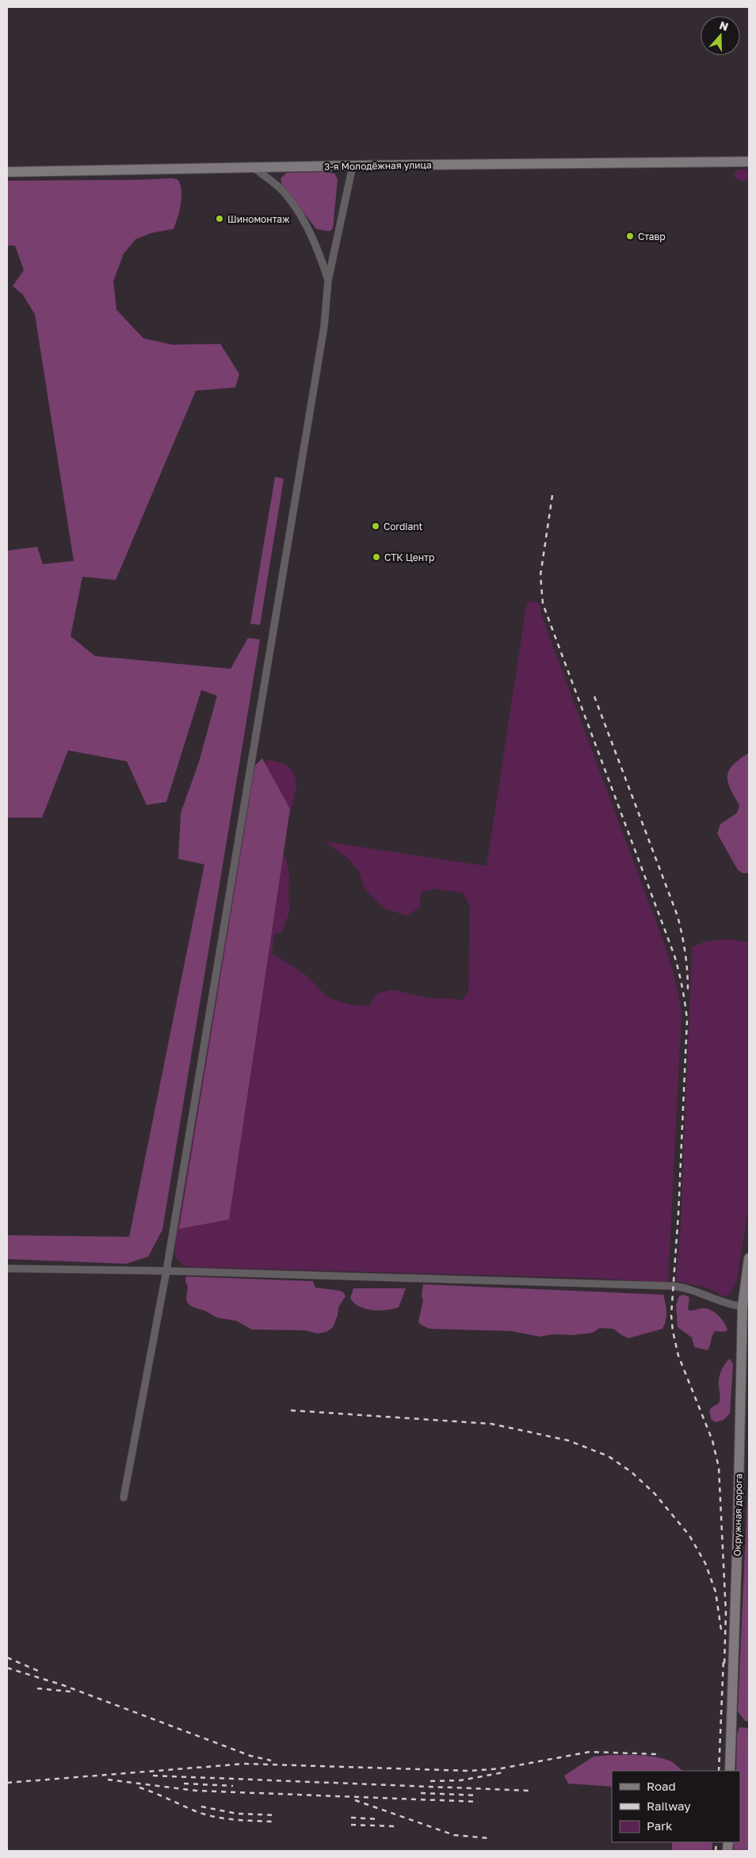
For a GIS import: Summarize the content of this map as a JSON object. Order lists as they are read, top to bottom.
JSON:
{
  "streets": {
    "main road": ["3-я Молодёжная улица", "Окружная дорога"]
  },
  "places": [
    "Шиномонтаж",
    "Ставр",
    "Cordiant",
    "СТК Центр"
  ],
  "legend": ["Road", "Railway", "Park"],
  "north": "top"
}
